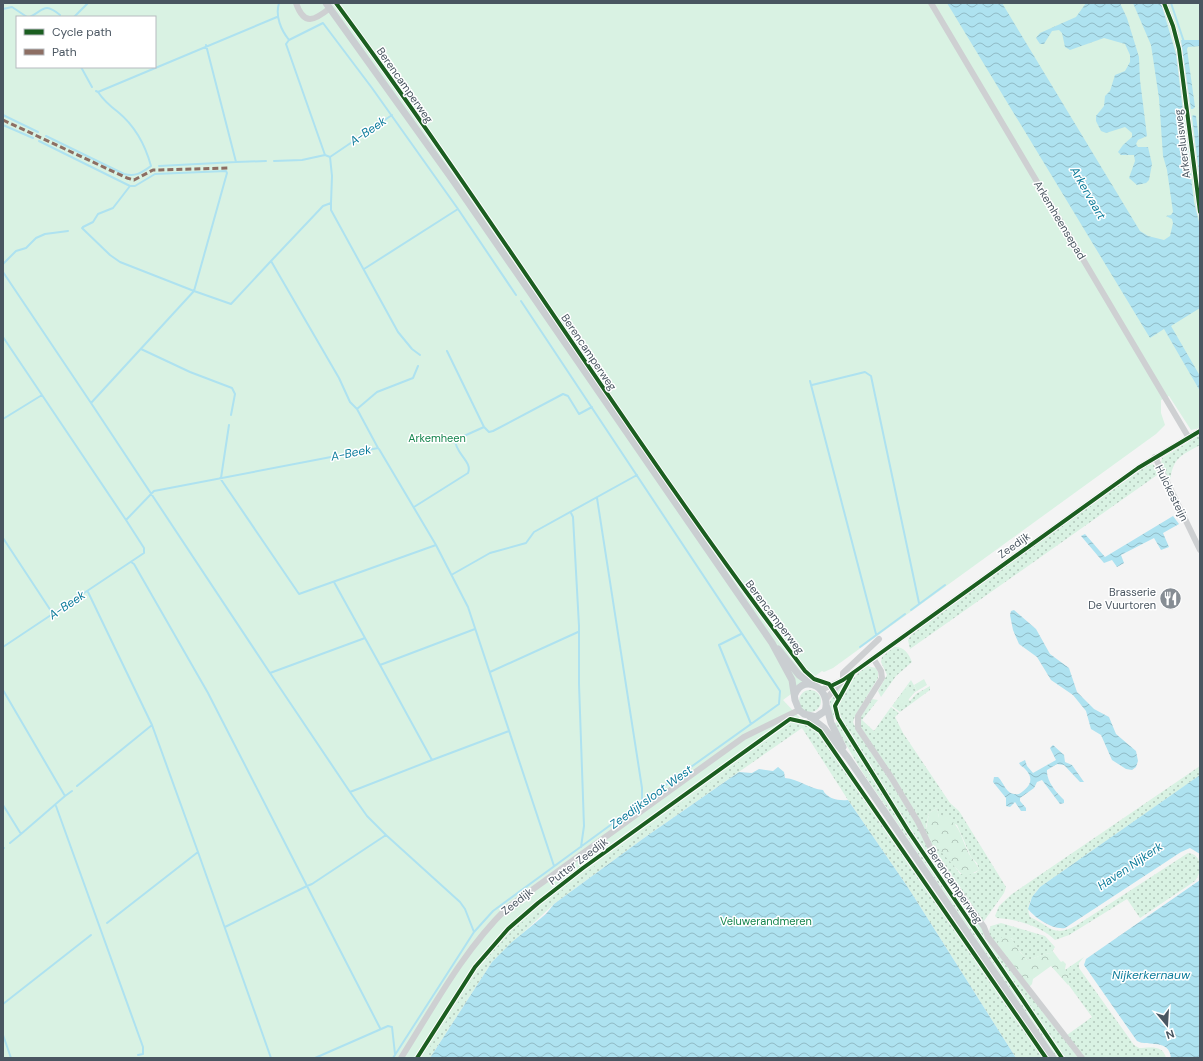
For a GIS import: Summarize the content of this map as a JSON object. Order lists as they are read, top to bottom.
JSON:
{
  "streets": {
    "main road": ["Berencamperweg"],
    "street": [
      "Arkersluisweg",
      "Arkemheensepad",
      "Hulckesteijn",
      "Zeedijk"
    ],
    "cycle path": ["Putter Zeedijk"]
  },
  "crossings": [
    ["Berencamperweg", "Zeedijk"],
    ["Arkemheensepad", "Zeedijk"],
    ["Hulckesteijn", "Zeedijk"]
  ],
  "water": [
    "A-Beek",
    "Arkervaart",
    "Zeedijksloot West",
    "Haven Nijkerk",
    "Nijkerkernauw"
  ],
  "parks": ["Arkemheen", "Veluwerandmeren"],
  "places": {
    "restaurant": ["Brasserie De Vuurtoren"]
  },
  "legend": ["Cycle path", "Path"],
  "north": "bottom"
}
